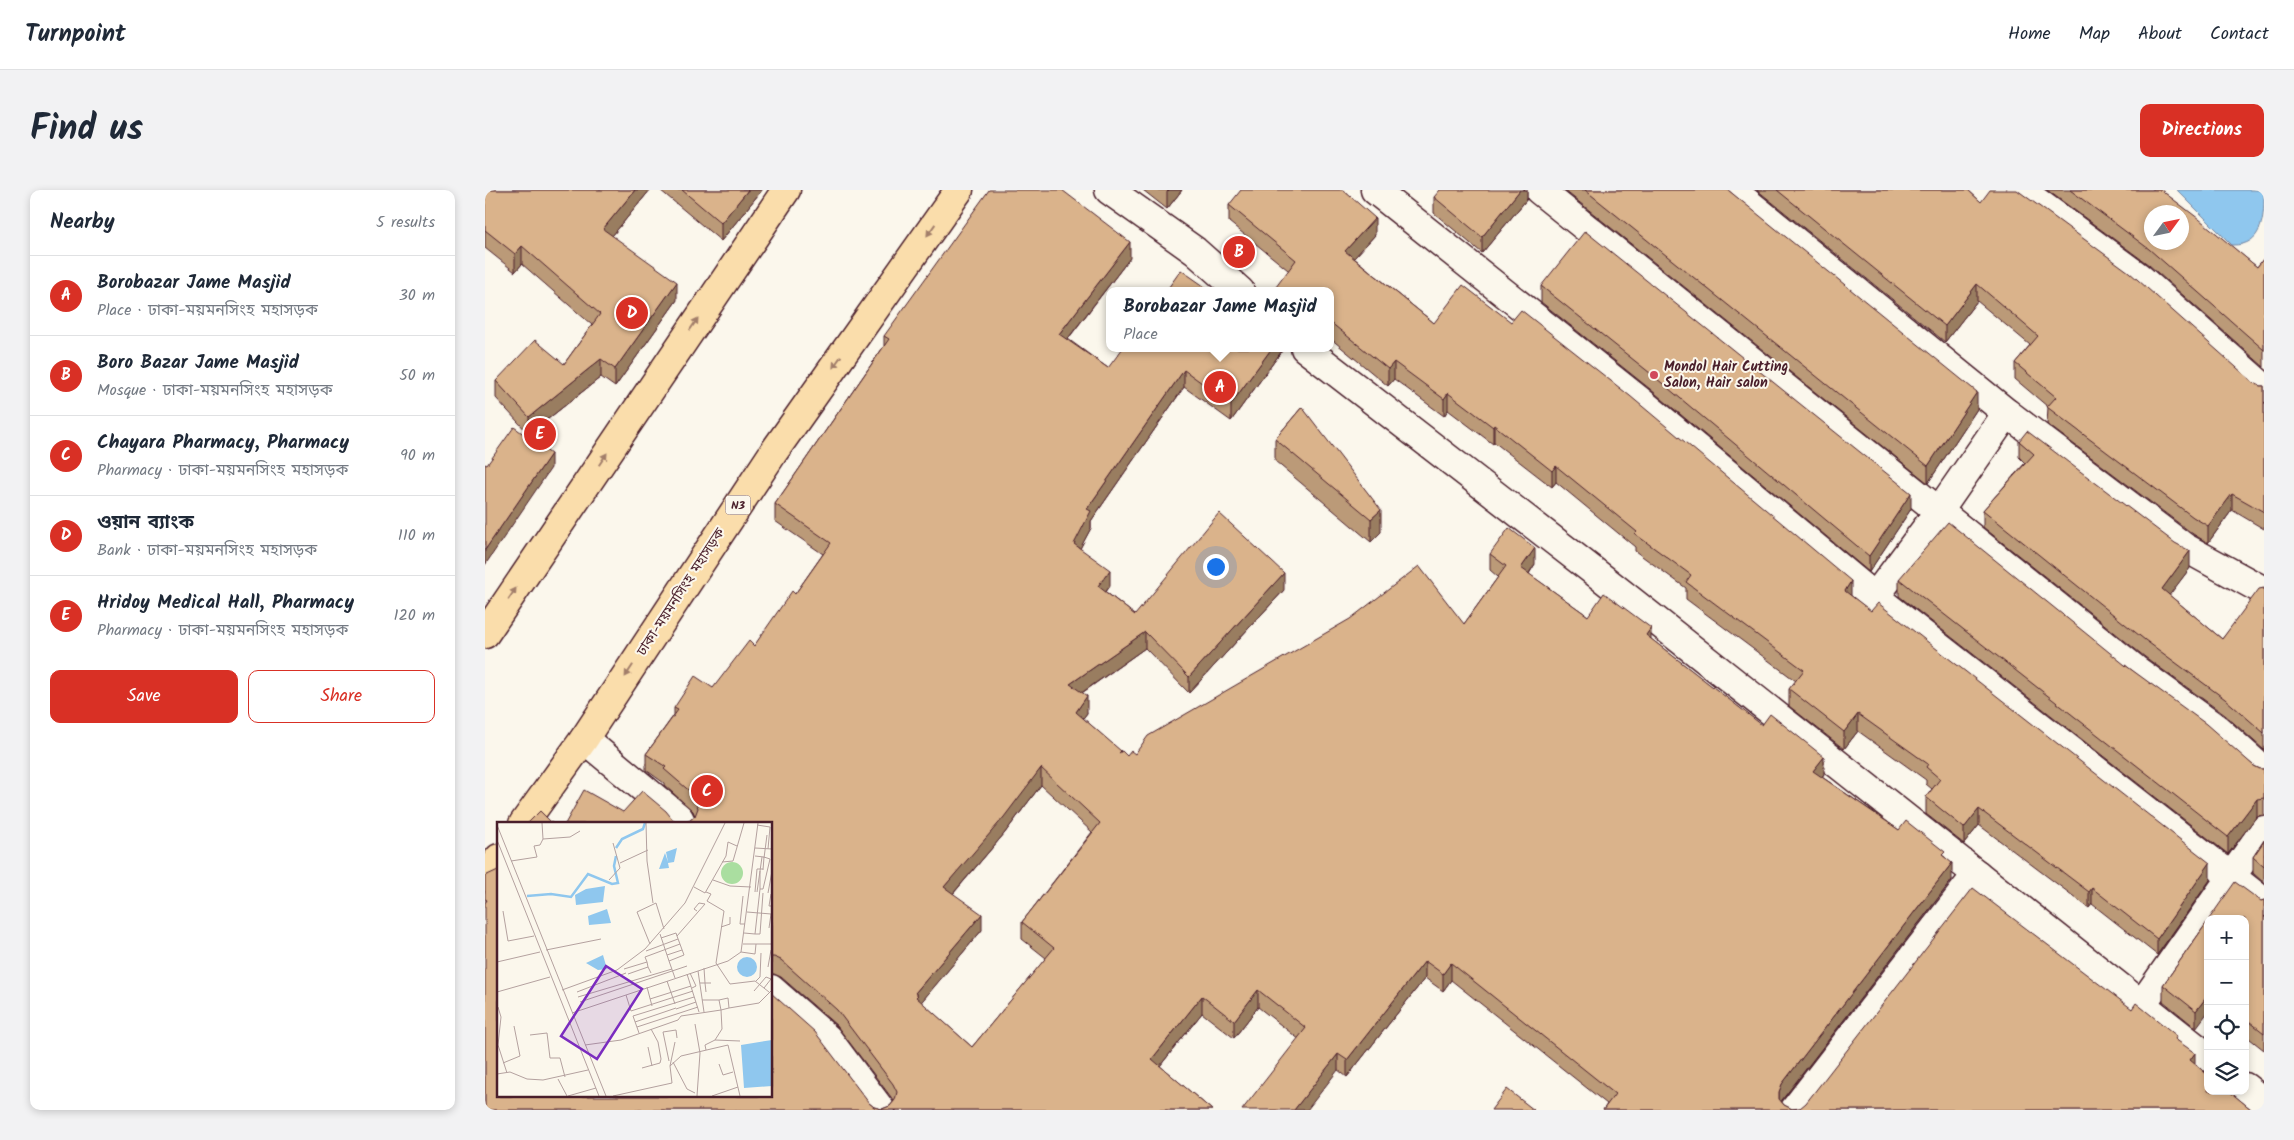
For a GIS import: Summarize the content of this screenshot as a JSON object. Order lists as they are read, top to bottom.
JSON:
{
  "streets": {
    "highway": ["N3", "ঢাকা-ময়মনসিংহ মহাসড়ক"]
  },
  "places": ["Mondol Hair Cutting Salon, Hair salon"],
  "north": "top right",
  "page": {
    "header": "Turnpoint",
    "nav": [
      "Home",
      "Map",
      "About",
      "Contact"
    ],
    "title": "Find us",
    "buttons": [
      "Directions",
      ["Save", "Share"]
    ],
    "heading": ["Nearby", "5 results"],
    "pins": [
      "B",
      "D",
      "A",
      "E",
      "C"
    ],
    "list": [
      {
        "mark": "A",
        "name": "Borobazar Jame Masjid",
        "note": "Place · ঢাকা-ময়মনসিংহ মহাসড়ক",
        "value": "30 m"
      },
      {
        "mark": "B",
        "name": "Boro Bazar Jame Masjid",
        "note": "Mosque · ঢাকা-ময়মনসিংহ মহাসড়ক",
        "value": "50 m"
      },
      {
        "mark": "C",
        "name": "Chayara Pharmacy, Pharmacy",
        "note": "Pharmacy · ঢাকা-ময়মনসিংহ মহাসড়ক",
        "value": "90 m"
      },
      {
        "mark": "D",
        "name": "ওয়ান ব্যাংক",
        "note": "Bank · ঢাকা-ময়মনসিংহ মহাসড়ক",
        "value": "110 m"
      },
      {
        "mark": "E",
        "name": "Hridoy Medical Hall, Pharmacy",
        "note": "Pharmacy · ঢাকা-ময়মনসিংহ মহাসড়ক",
        "value": "120 m"
      }
    ],
    "popup": ["Borobazar Jame Masjid", "Place"],
    "map_buttons": ["+", "−"]
  }
}
